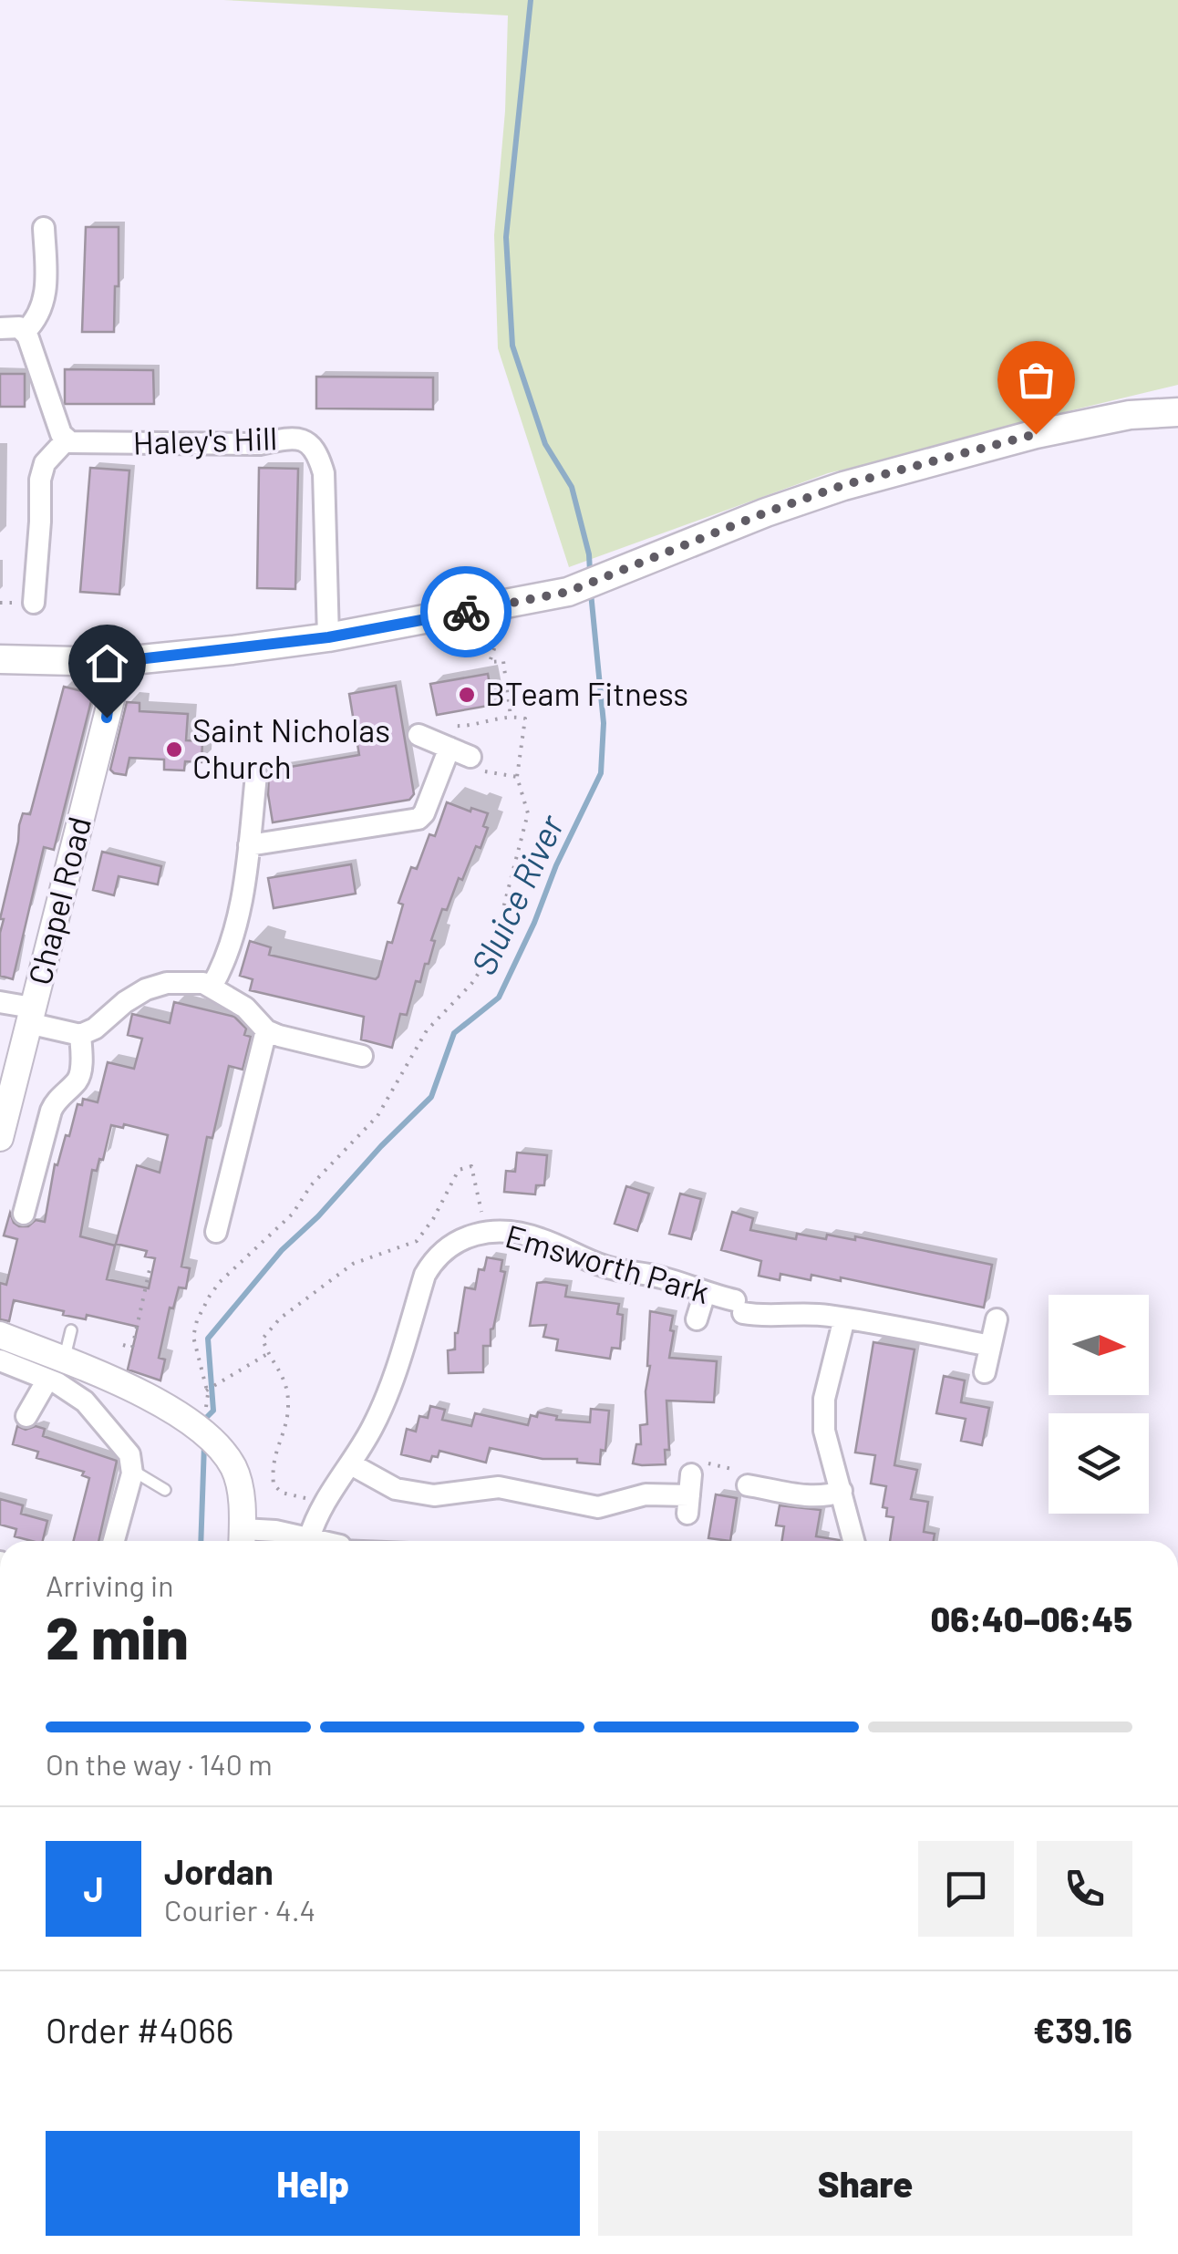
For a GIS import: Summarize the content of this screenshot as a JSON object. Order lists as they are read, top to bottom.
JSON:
{
  "streets": {
    "street": ["Haley's Hill", "Chapel Road", "Emsworth Park"]
  },
  "water": ["Sluice River"],
  "places": ["BTeam Fitness", "Saint Nicholas Church"],
  "north": "right",
  "page": {
    "heading": ["2 min", "Arriving in", "06:40–06:45"],
    "panel": [
      "Jordan",
      "Courier · 4.4",
      "Order #4066",
      "€39.16"
    ],
    "bar": "On the way · 140 m",
    "round": "J",
    "buttons": ["Help", "Share"]
  }
}
